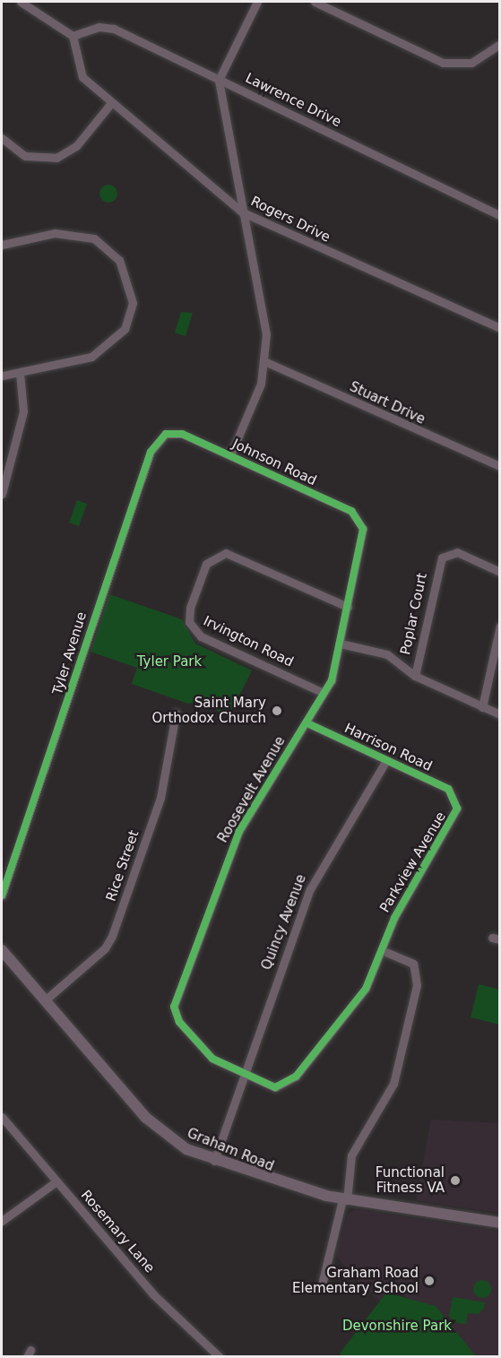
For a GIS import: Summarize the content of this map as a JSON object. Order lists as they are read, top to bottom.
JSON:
{
  "streets": {
    "street": [
      "Lawrence Drive",
      "Rogers Drive",
      "Stuart Drive",
      "Johnson Road",
      "Poplar Court",
      "Irvington Road",
      "Tyler Avenue",
      "Harrison Road",
      "Roosevelt Avenue",
      "Parkview Avenue",
      "Rice Street",
      "Quincy Avenue",
      "Graham Road",
      "Rosemary Lane"
    ]
  },
  "crossings": [
    ["Lawrence Drive", "Rogers Drive"],
    ["Johnson Road", "Tyler Avenue"],
    ["Johnson Road", "Roosevelt Avenue"],
    ["Irvington Road", "Roosevelt Avenue"],
    ["Harrison Road", "Roosevelt Avenue"],
    ["Harrison Road", "Parkview Avenue"],
    ["Harrison Road", "Quincy Avenue"],
    ["Roosevelt Avenue", "Parkview Avenue"],
    ["Roosevelt Avenue", "Quincy Avenue"],
    ["Parkview Avenue", "Quincy Avenue"],
    ["Rice Street", "Graham Road"]
  ],
  "parks": ["Tyler Park", "Devonshire Park"],
  "places": ["Saint Mary Orthodox Church", "Functional Fitness VA", "Graham Road Elementary School"]
}
